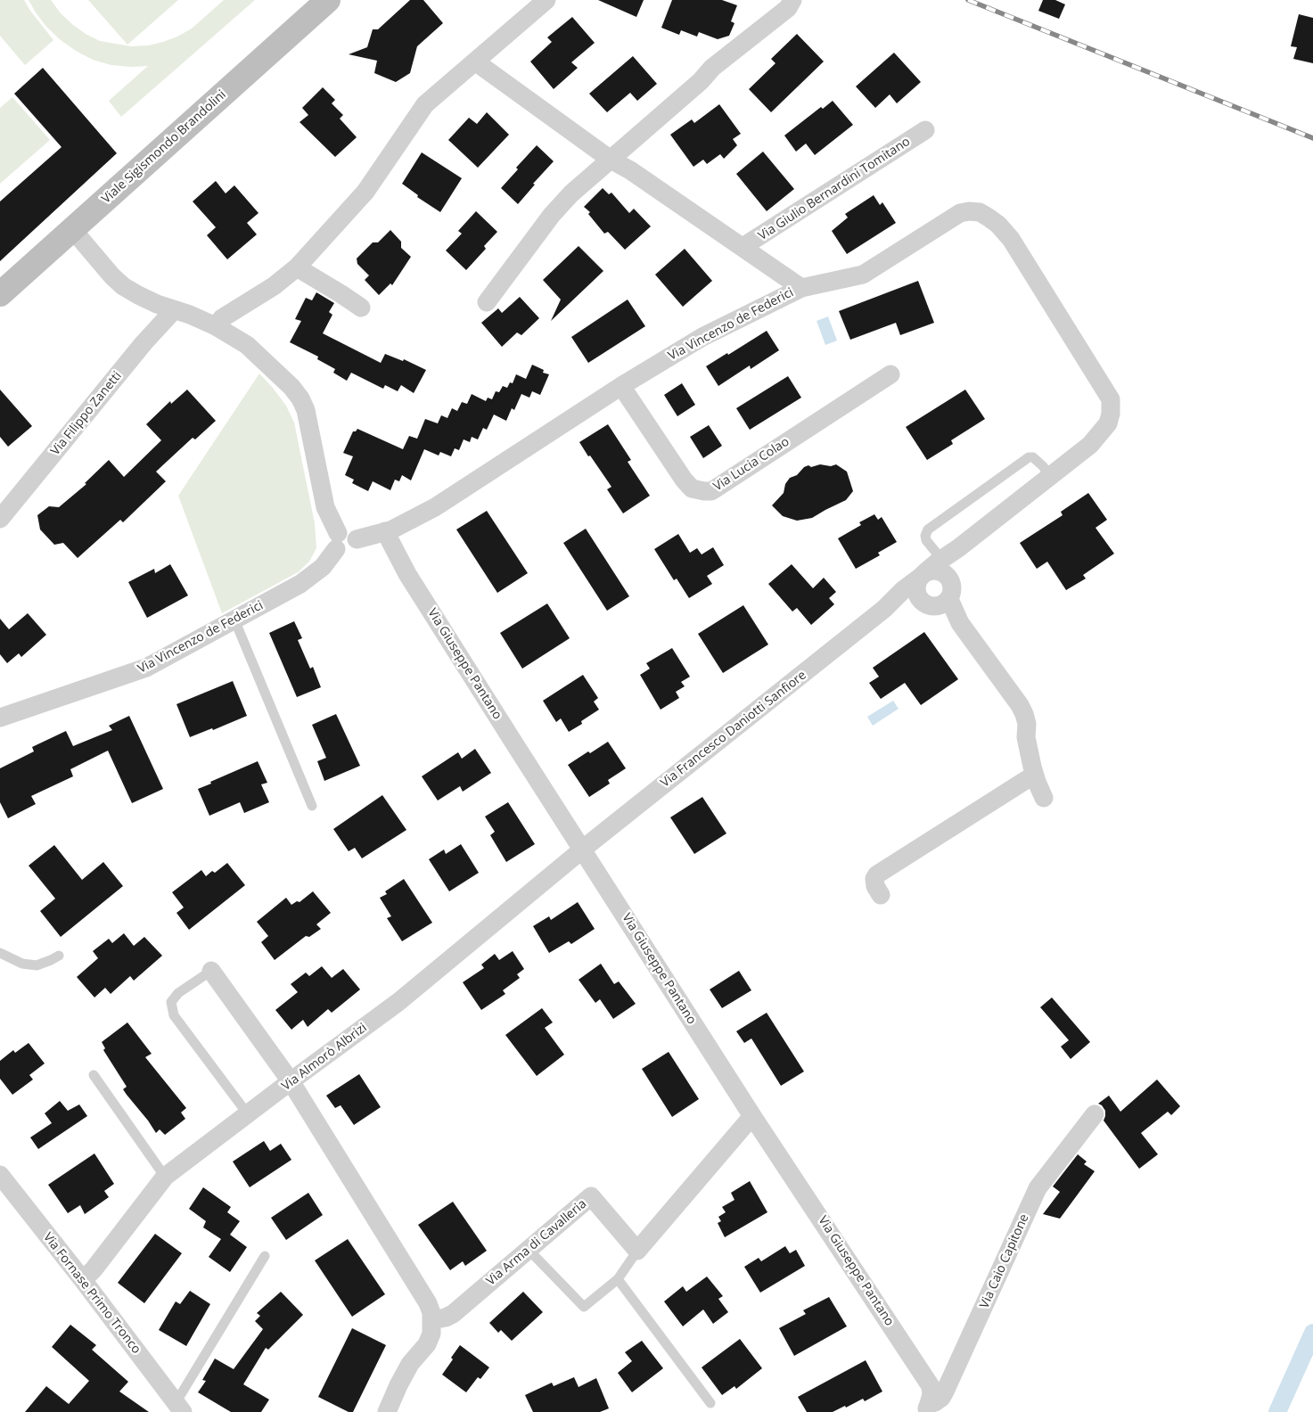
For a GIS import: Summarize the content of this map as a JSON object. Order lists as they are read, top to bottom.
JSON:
{
  "streets": {
    "main road": ["Viale Sigismondo Brandolini"],
    "street": [
      "Via Giulio Bernardini Tomitano",
      "Via Vincenzo de Federici",
      "Via Filippo Zanetti",
      "Via Lucia Colao",
      "Via Giuseppe Pantano",
      "Via Francesco Daniotti Sanfiore",
      "Via Almorò Albrizi",
      "Via Arma di Cavalleria",
      "Via Caio Capitone",
      "Via Fornase Primo Tronco"
    ]
  },
  "crossings": [
    ["Via Giulio Bernardini Tomitano", "Via Vincenzo de Federici"],
    ["Via Vincenzo de Federici", "Via Lucia Colao"],
    ["Via Vincenzo de Federici", "Via Giuseppe Pantano"],
    ["Via Vincenzo de Federici", "Via Francesco Daniotti Sanfiore"],
    ["Via Giuseppe Pantano", "Via Francesco Daniotti Sanfiore"],
    ["Via Giuseppe Pantano", "Via Almorò Albrizi"],
    ["Via Giuseppe Pantano", "Via Caio Capitone"],
    ["Via Francesco Daniotti Sanfiore", "Via Almorò Albrizi"],
    ["Via Almorò Albrizi", "Via Fornase Primo Tronco"]
  ]
}
